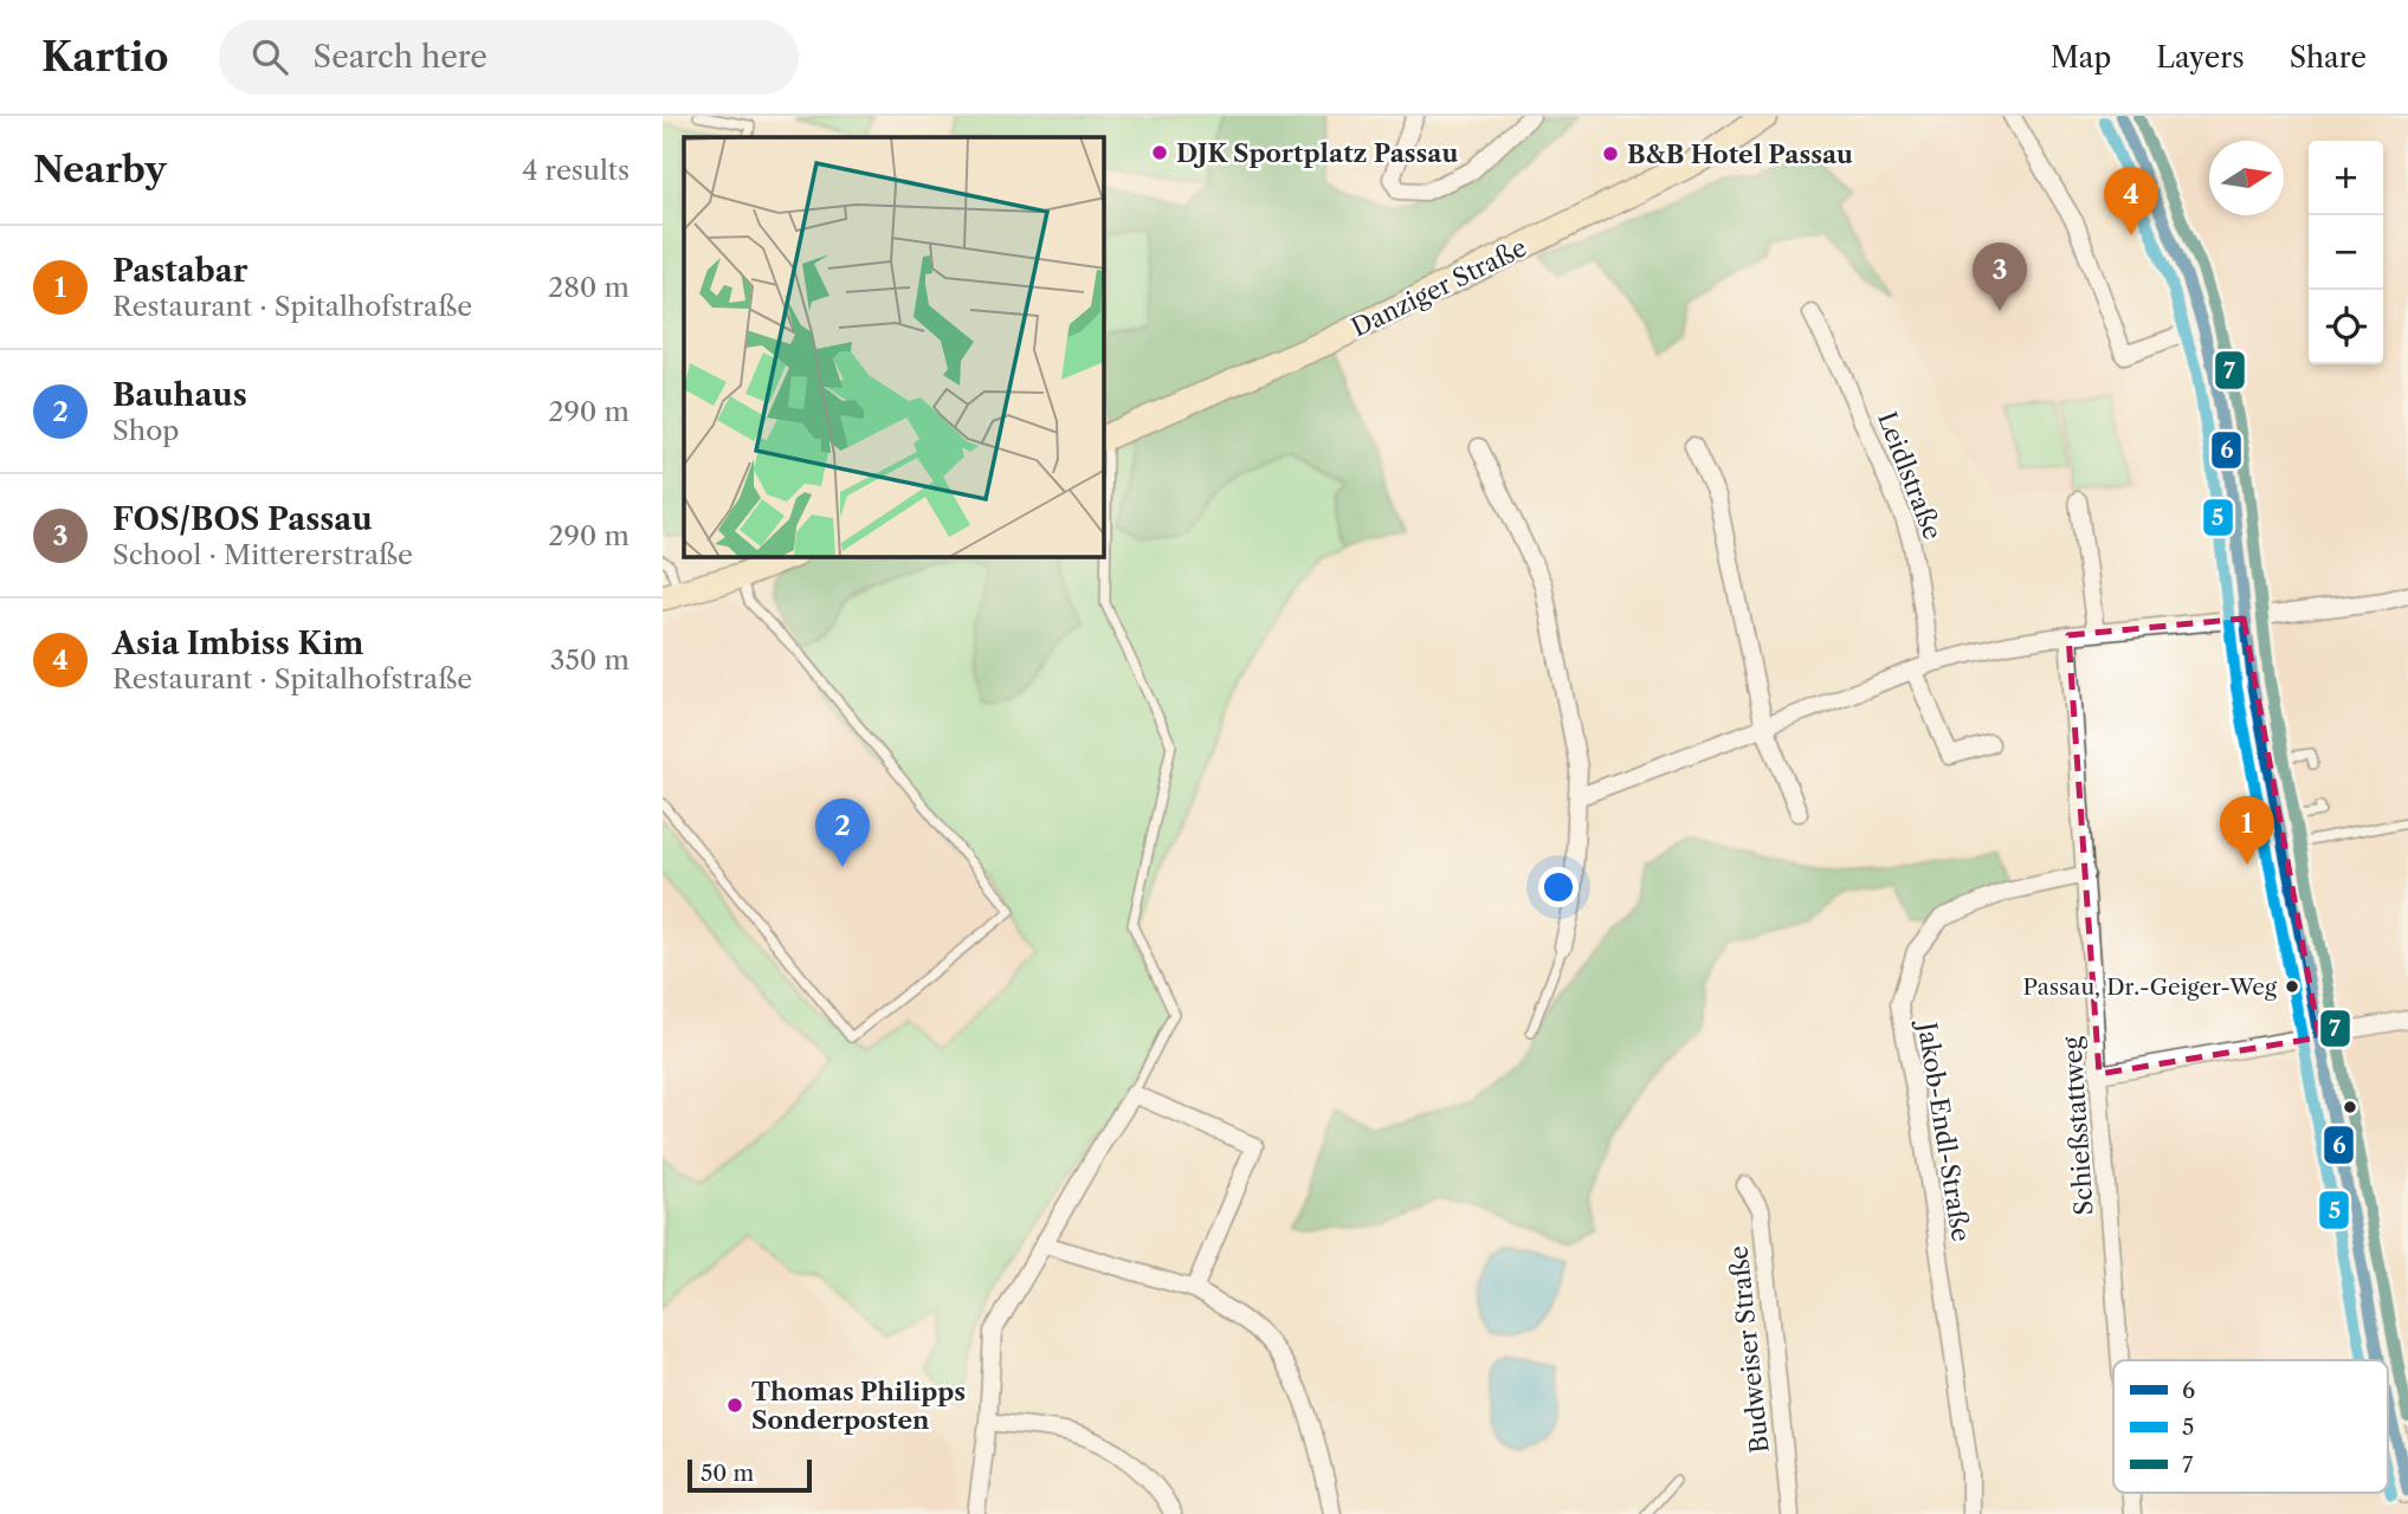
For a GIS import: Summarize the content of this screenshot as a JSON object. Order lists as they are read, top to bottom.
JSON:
{
  "streets": {
    "street": [
      "Danziger Straße",
      "Leidlstraße",
      "Schießstattweg",
      "Jakob-Endl-Straße",
      "Budweiser Straße"
    ]
  },
  "crossings": [
    ["Schießstattweg", "Jakob-Endl-Straße"]
  ],
  "places": [
    "DJK Sportplatz Passau",
    "B&B Hotel Passau",
    "Passau, Dr.-Geiger-Weg",
    "Thomas Philipps Sonderposten"
  ],
  "lines": ["transit line 6", "transit line 7", "transit line 5"],
  "legend": ["6", "5", "7"],
  "scale_bar": "50 m",
  "north": "right",
  "page": {
    "header": "Kartio",
    "search": "Search here",
    "nav": ["Map", "Layers", "Share"],
    "heading": ["Nearby", "4 results"],
    "map_buttons": ["+", "−"],
    "pins": [
      "4",
      "3",
      "1",
      "2"
    ],
    "list": [
      {
        "mark": "1",
        "name": "Pastabar",
        "note": "Restaurant · Spitalhofstraße",
        "value": "280 m"
      },
      {
        "mark": "2",
        "name": "Bauhaus",
        "note": "Shop",
        "value": "290 m"
      },
      {
        "mark": "3",
        "name": "FOS/BOS Passau",
        "note": "School · Mittererstraße",
        "value": "290 m"
      },
      {
        "mark": "4",
        "name": "Asia Imbiss Kim",
        "note": "Restaurant · Spitalhofstraße",
        "value": "350 m"
      }
    ],
    "scale": "50 m"
  }
}
